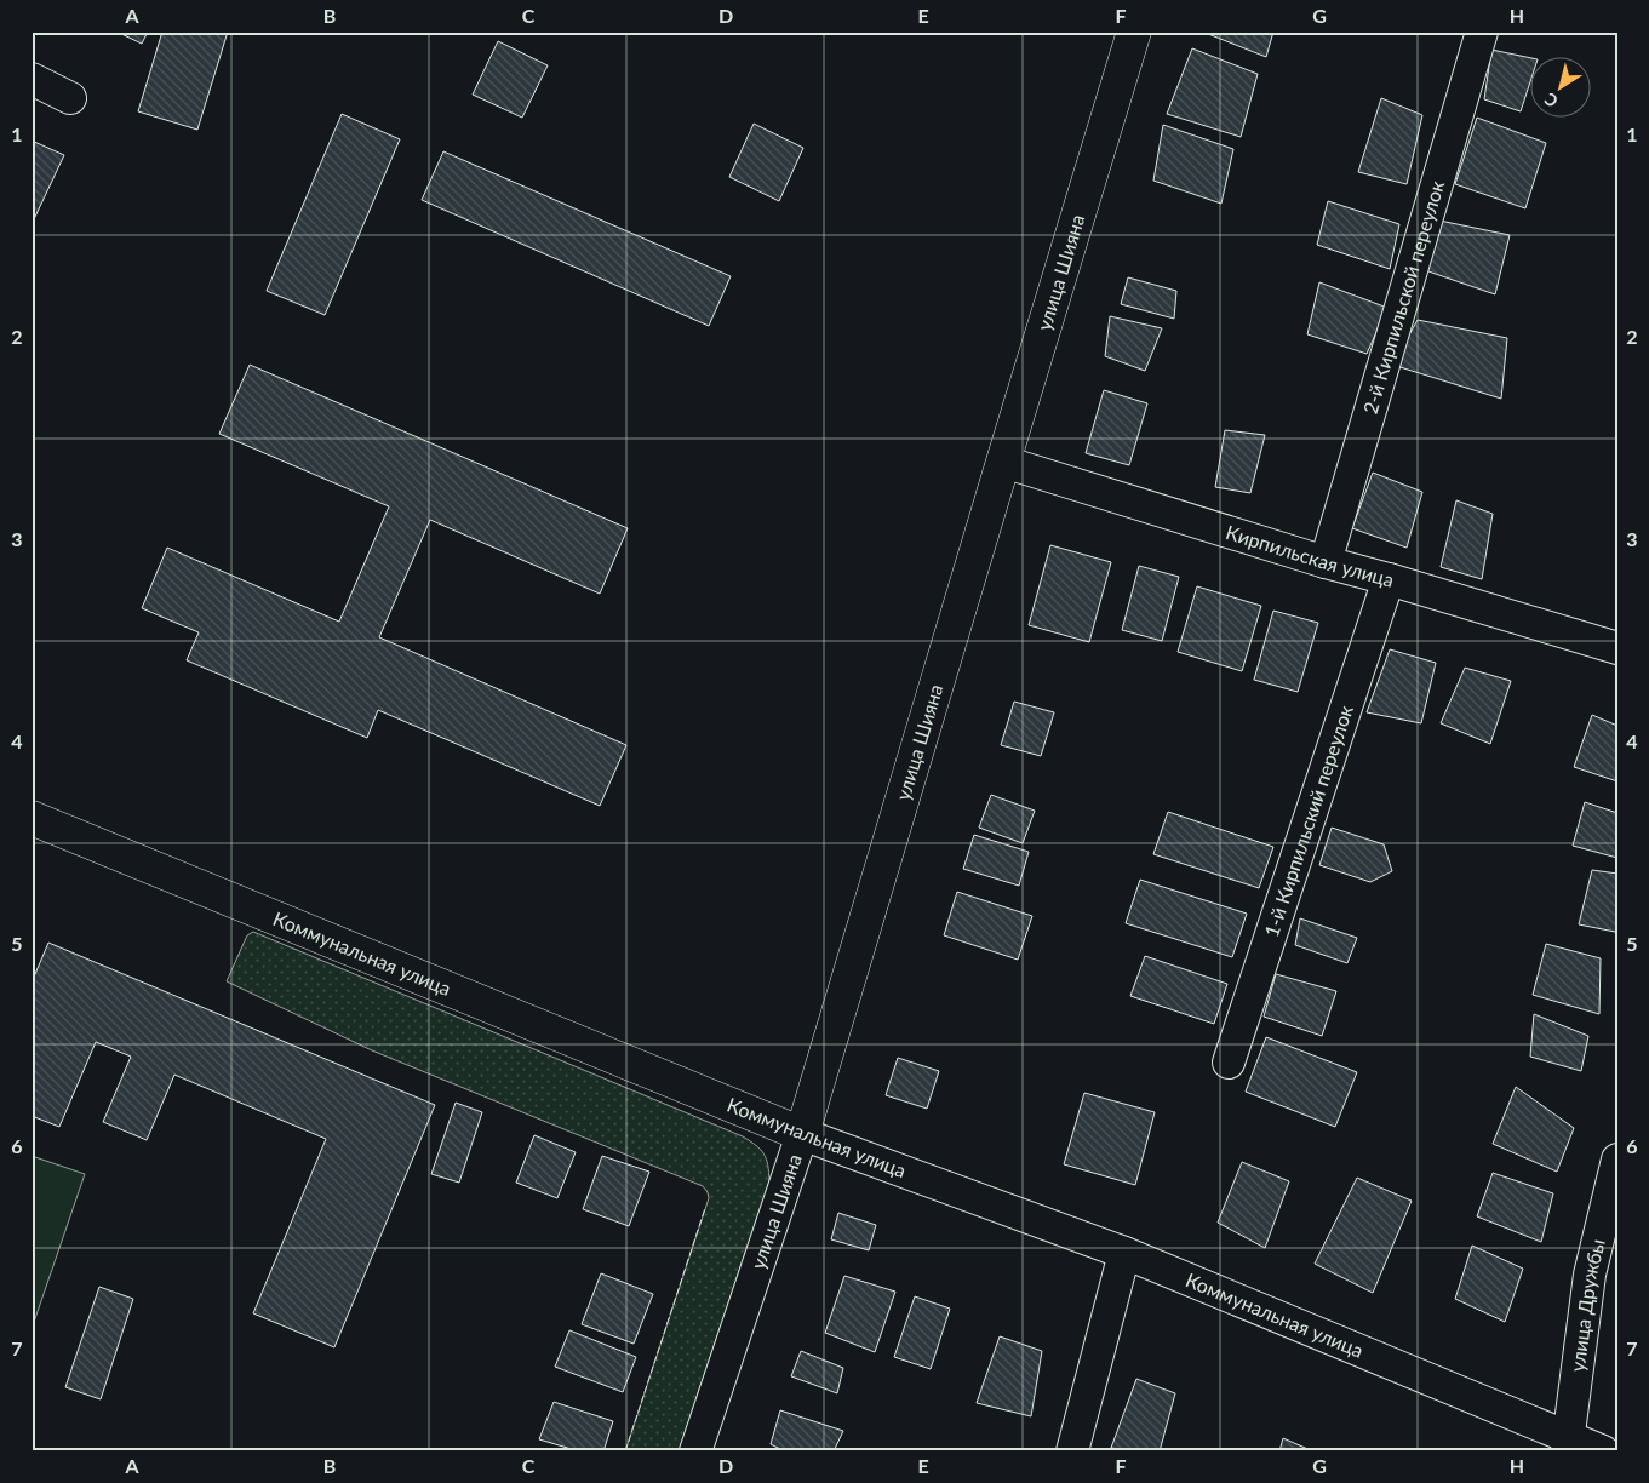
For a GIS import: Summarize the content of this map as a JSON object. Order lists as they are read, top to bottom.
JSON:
{
  "streets": {
    "street": [
      "улица Шияна",
      "2-й Кирпильской переулок",
      "Кирпильская улица",
      "1-й Кирпильский переулок",
      "Коммунальная улица",
      "улица Дружбы"
    ]
  },
  "crossings": [
    ["улица Шияна", "Кирпильская улица"],
    ["улица Шияна", "Коммунальная улица"],
    ["2-й Кирпильской переулок", "Кирпильская улица"],
    ["Кирпильская улица", "1-й Кирпильский переулок"],
    ["Коммунальная улица", "улица Дружбы"]
  ],
  "north": "bottom left",
  "grid": {
    "columns": [
      "A",
      "B",
      "C",
      "D",
      "E",
      "F",
      "G",
      "H"
    ],
    "rows": [
      "1",
      "2",
      "3",
      "4",
      "5",
      "6",
      "7"
    ]
  }
}
